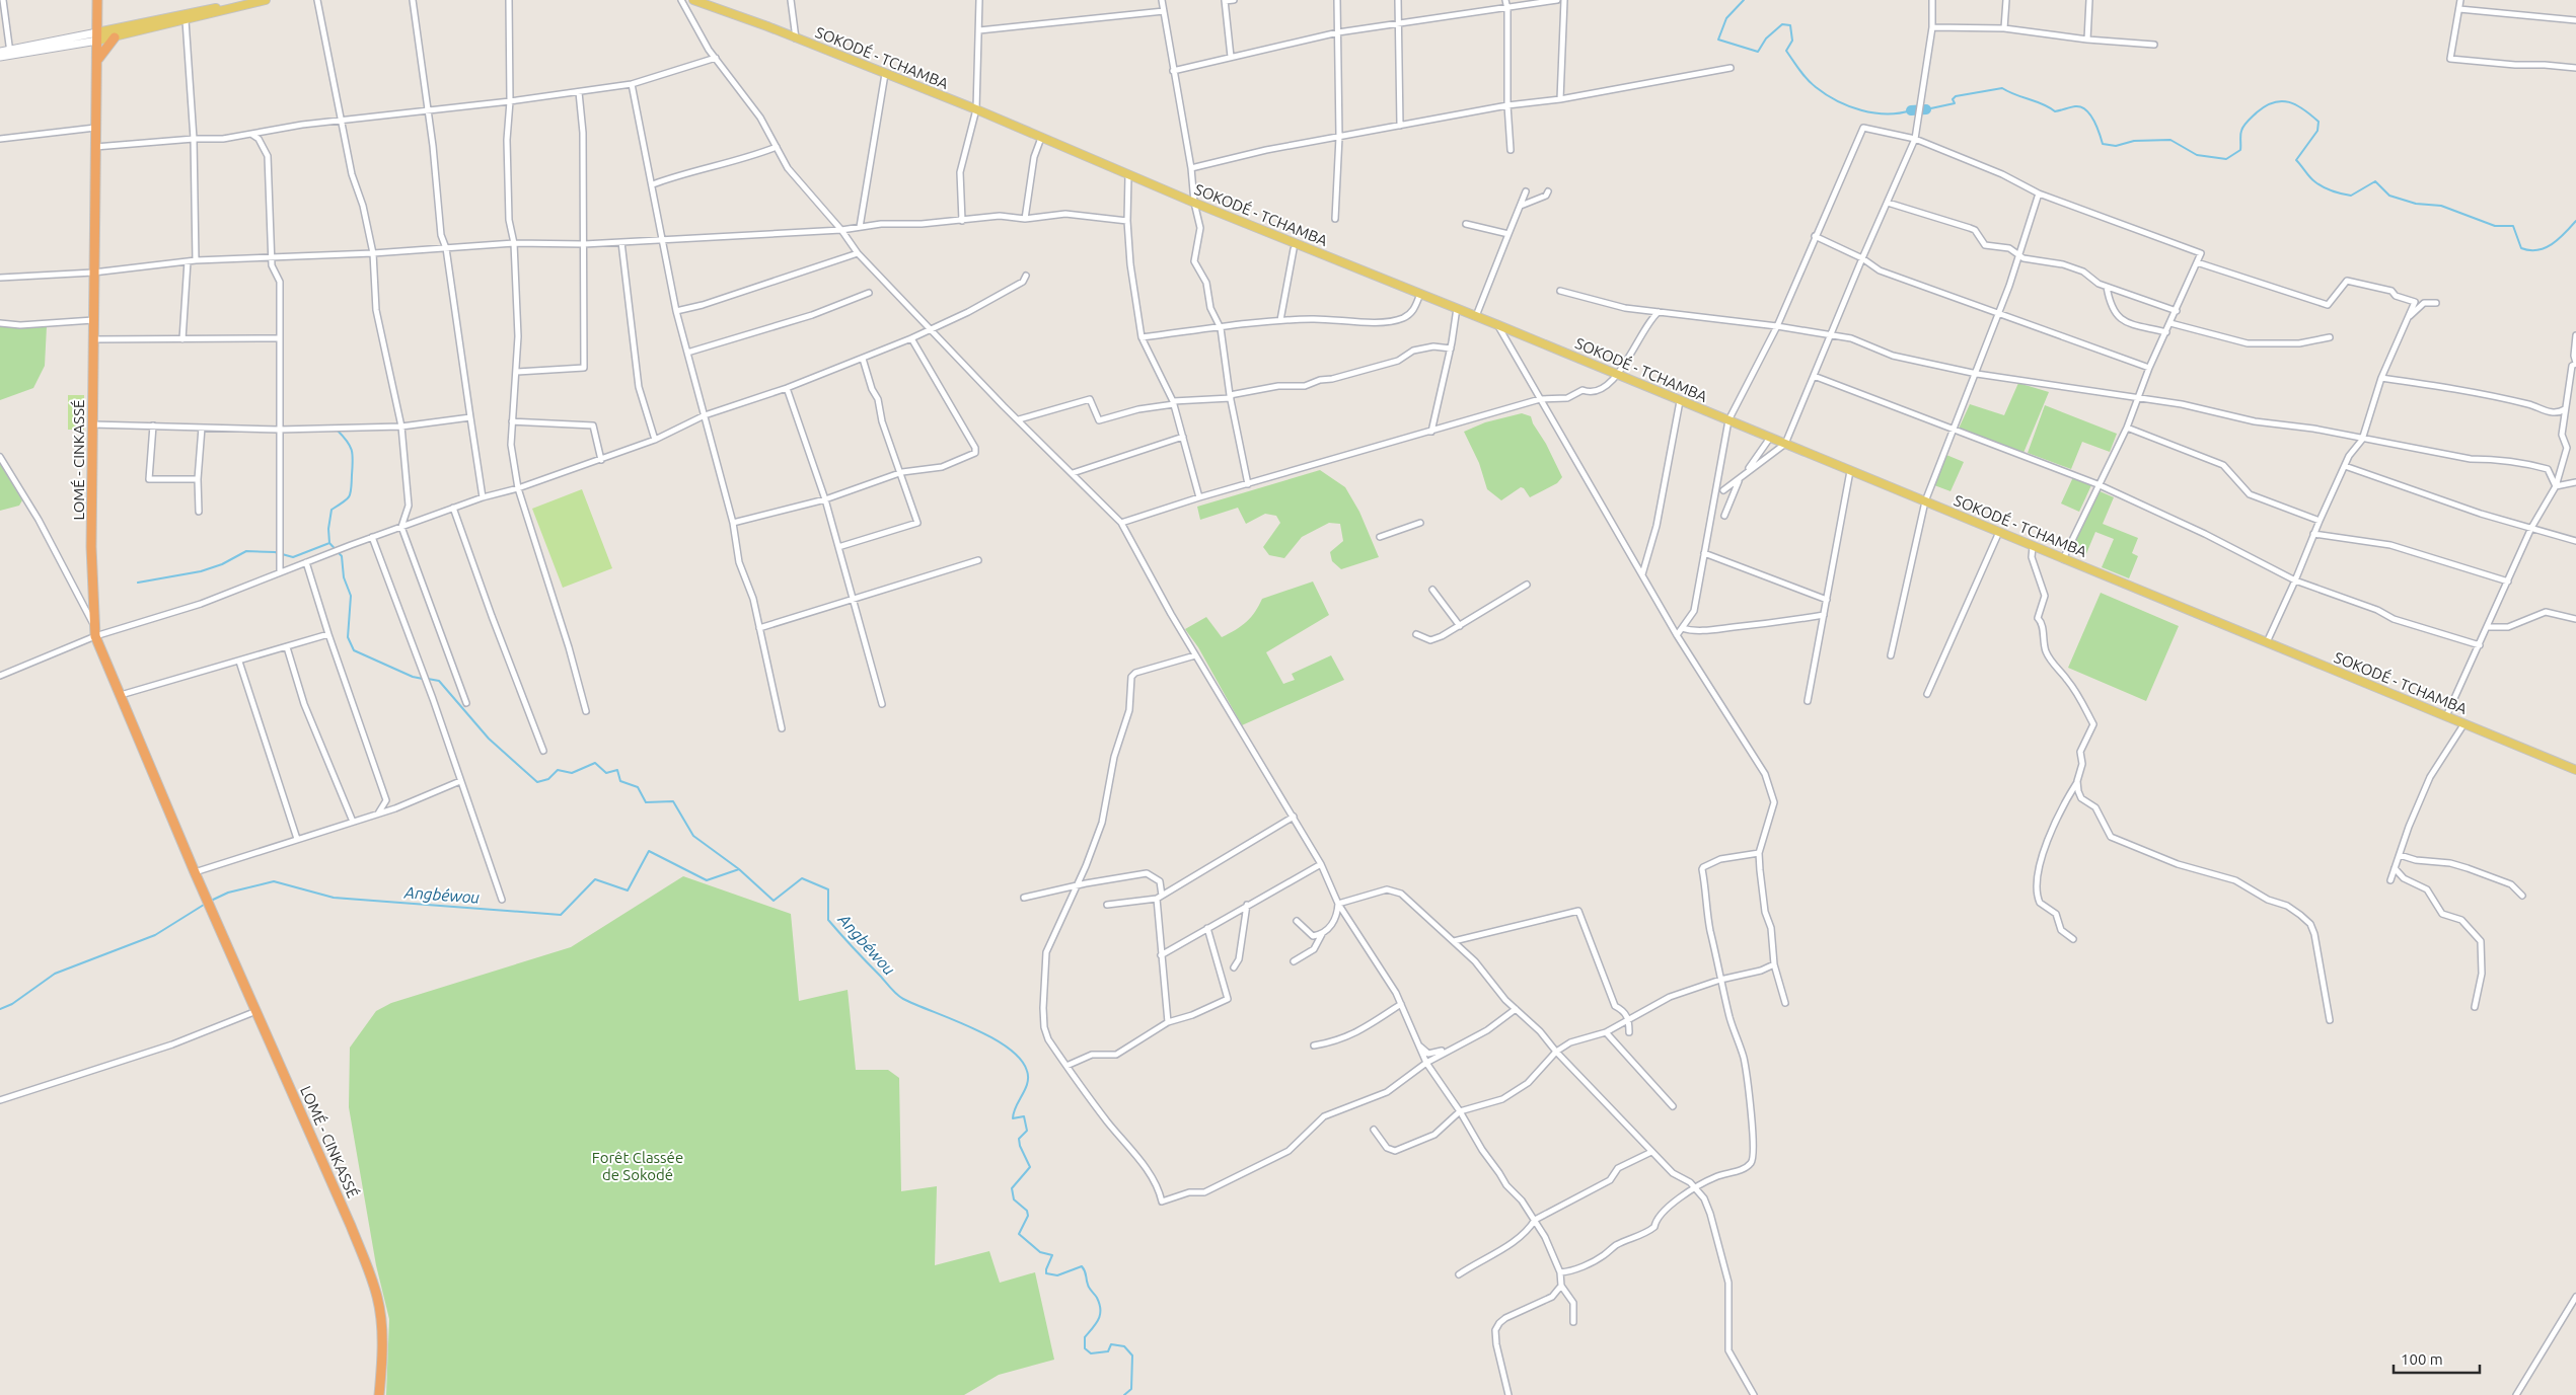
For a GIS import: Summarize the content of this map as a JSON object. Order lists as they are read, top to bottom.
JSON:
{
  "streets": {
    "highway": ["LOMÉ - CINKASSÉ"],
    "main road": ["SOKODÉ - TCHAMBA"]
  },
  "water": ["Angbéwou"],
  "parks": ["Forêt Classée de Sokodé"],
  "scale_bar": "100 m"
}
